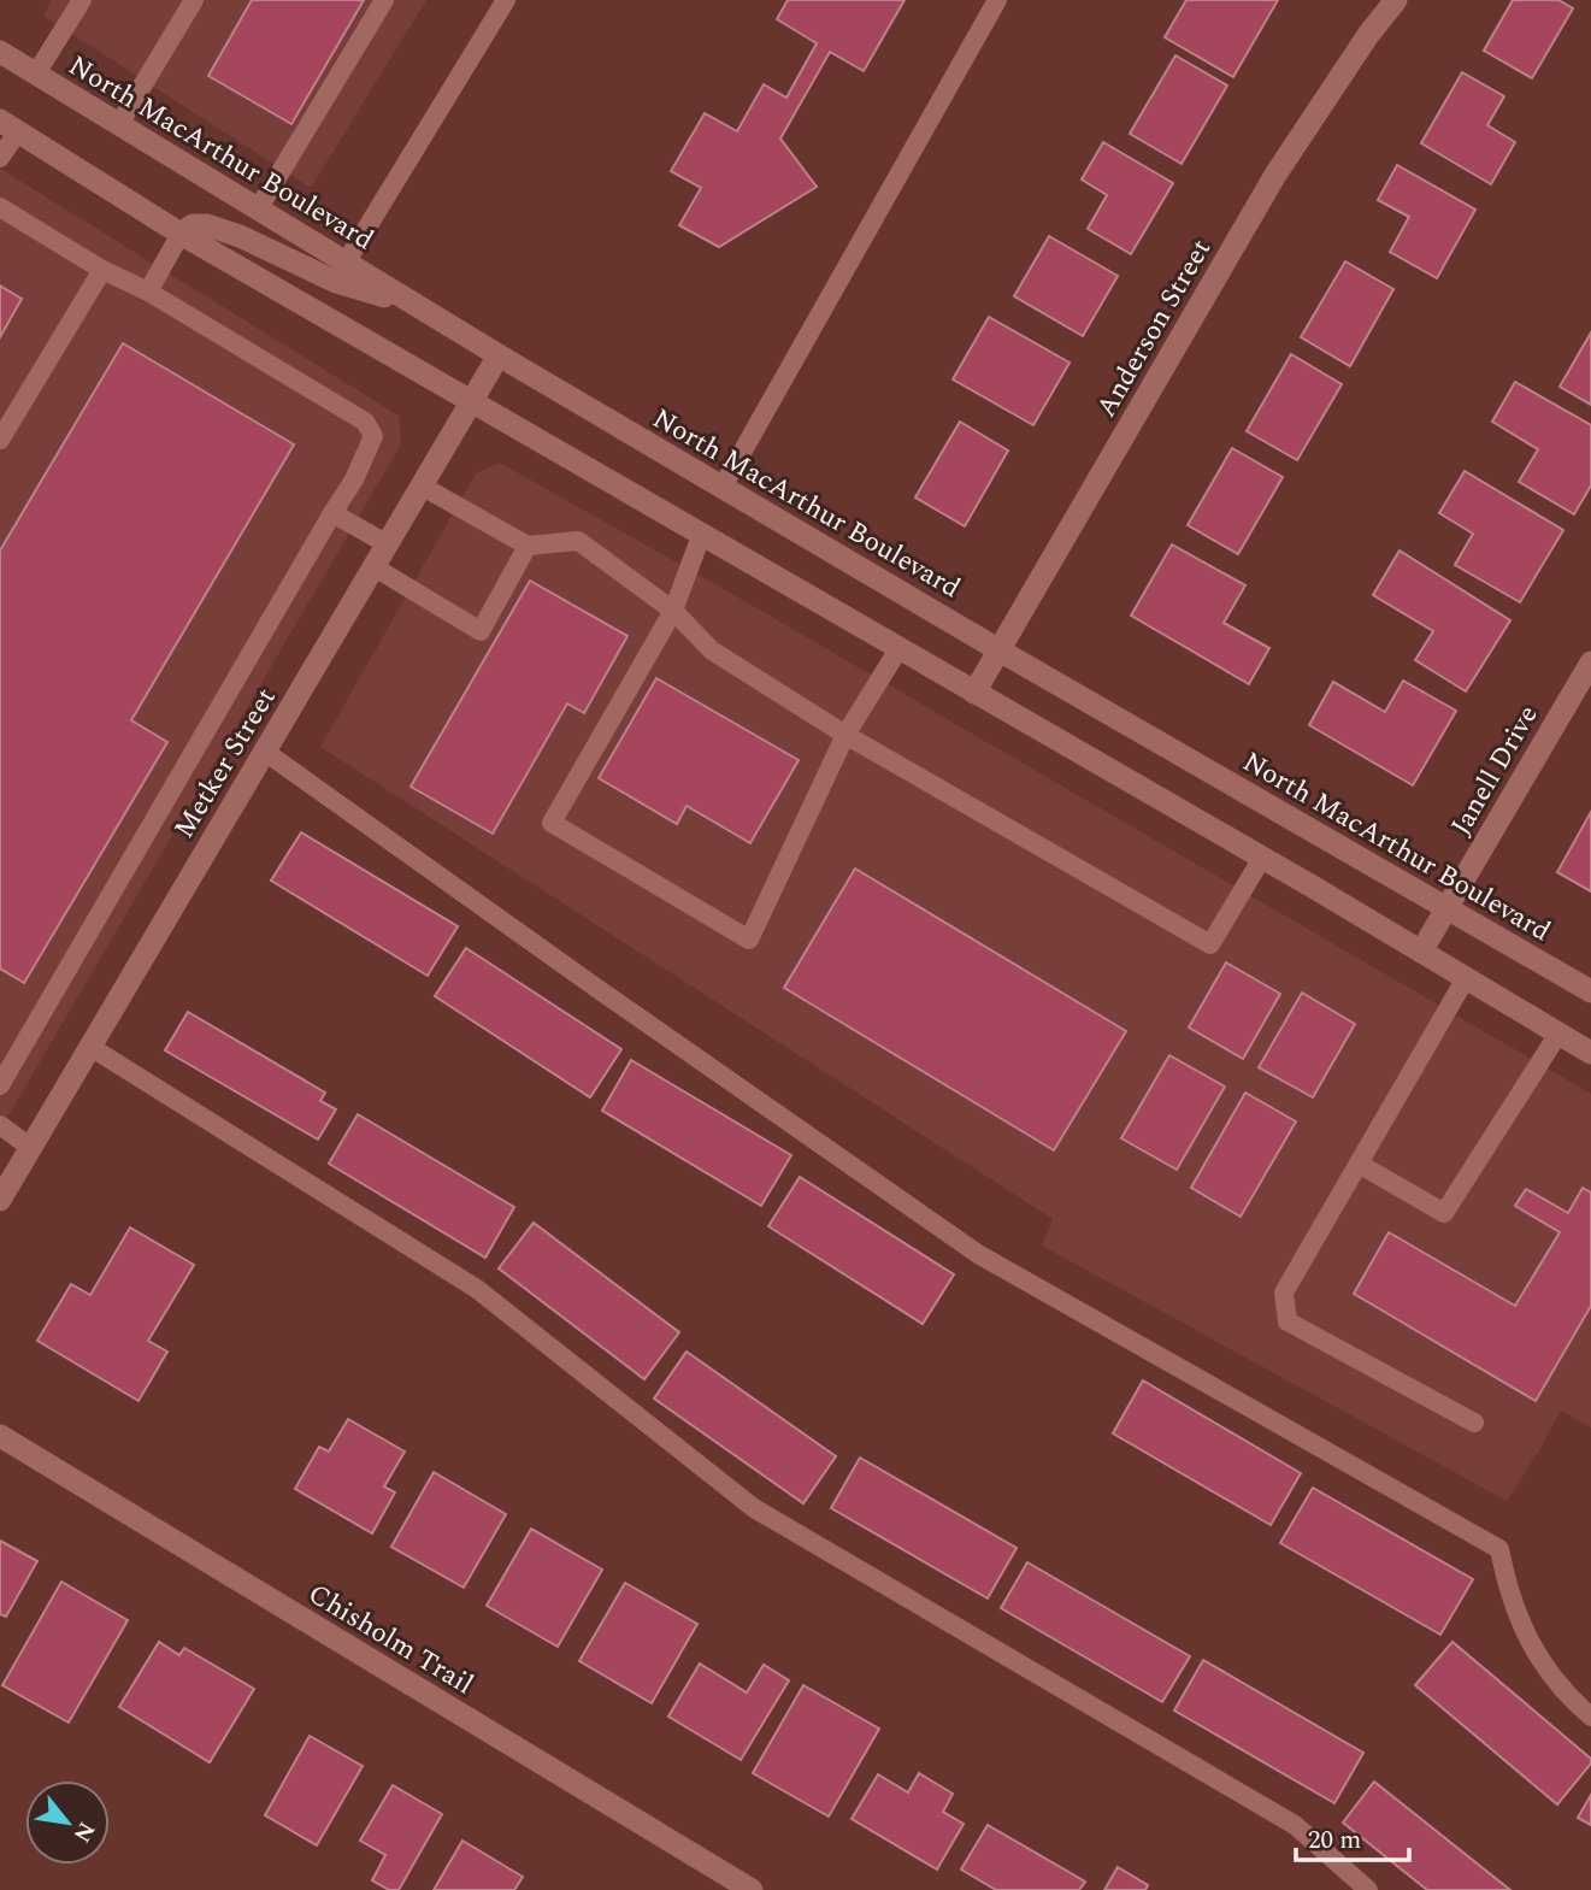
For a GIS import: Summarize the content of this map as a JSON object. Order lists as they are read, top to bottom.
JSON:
{
  "streets": {
    "main road": [
      "North MacArthur Boulevard",
      "Anderson Street",
      "Metker Street",
      "Janell Drive",
      "Chisholm Trail"
    ]
  },
  "crossings": [
    ["North MacArthur Boulevard", "Anderson Street"],
    ["North MacArthur Boulevard", "Metker Street"],
    ["North MacArthur Boulevard", "Janell Drive"]
  ],
  "scale_bar": "20 m",
  "north": "bottom right"
}
